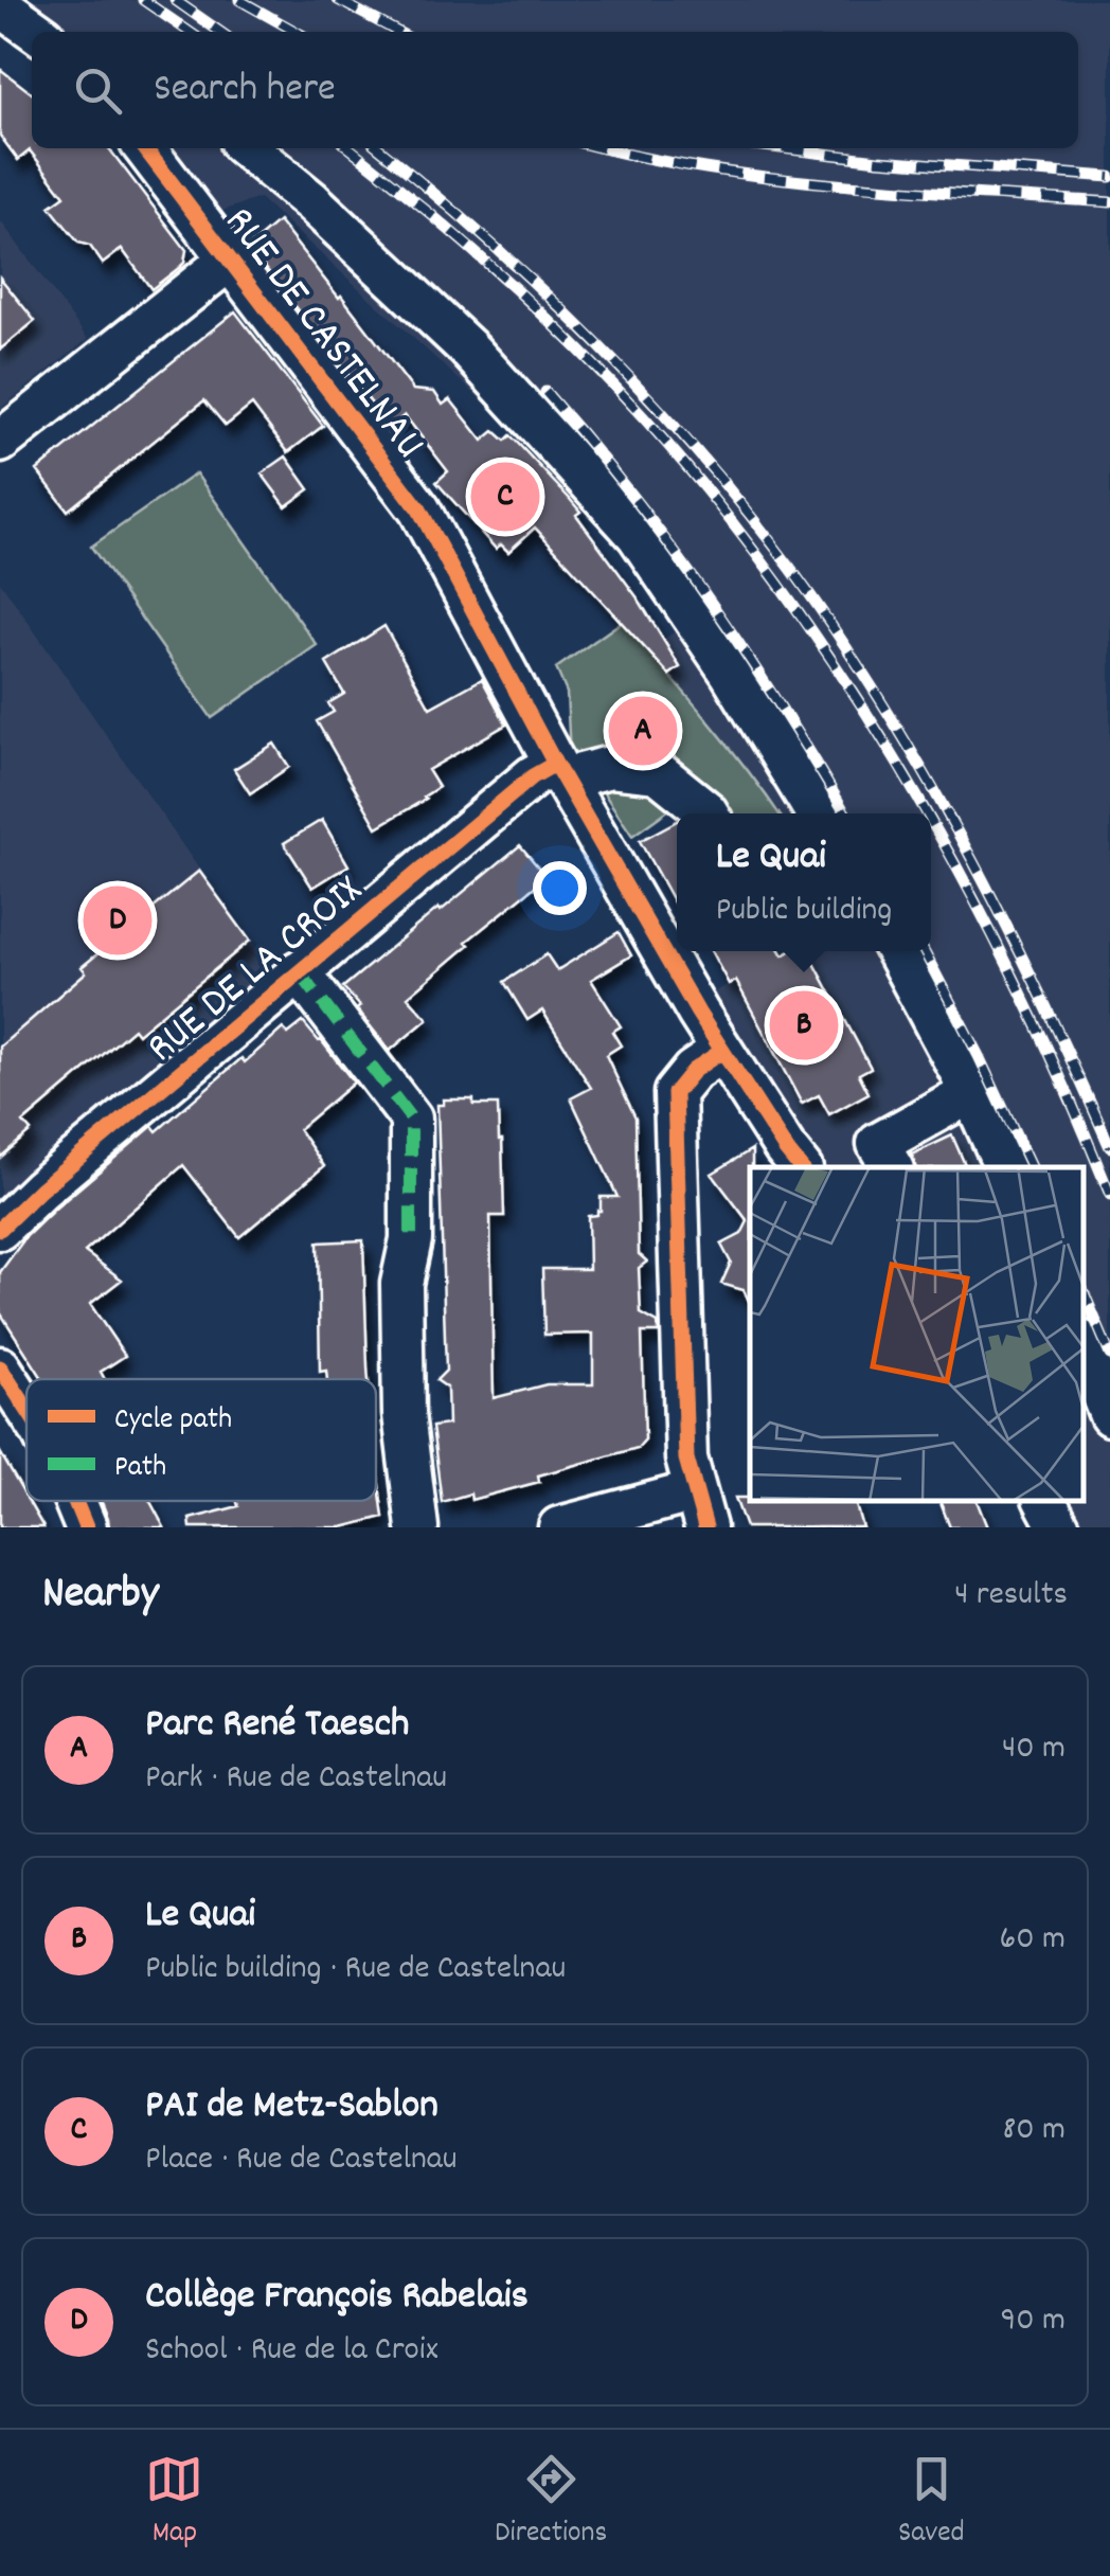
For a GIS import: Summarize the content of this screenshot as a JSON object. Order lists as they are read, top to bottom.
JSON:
{
  "streets": {
    "street": ["RUE DE CASTELNAU", "RUE DE LA CROIX"]
  },
  "crossings": [
    ["RUE DE CASTELNAU", "RUE DE LA CROIX"]
  ],
  "legend": ["Cycle path", "Path"],
  "page": {
    "search": "Search here",
    "pins": [
      "C",
      "A",
      "D",
      "B"
    ],
    "popup": ["Le Quai", "Public building"],
    "heading": ["Nearby", "4 results"],
    "list": [
      {
        "mark": "A",
        "name": "Parc René Taesch",
        "note": "Park · Rue de Castelnau",
        "value": "40 m"
      },
      {
        "mark": "B",
        "name": "Le Quai",
        "note": "Public building · Rue de Castelnau",
        "value": "60 m"
      },
      {
        "mark": "C",
        "name": "PAI de Metz-Sablon",
        "note": "Place · Rue de Castelnau",
        "value": "80 m"
      },
      {
        "mark": "D",
        "name": "Collège François Rabelais",
        "note": "School · Rue de la Croix",
        "value": "90 m"
      }
    ],
    "nav": ["Map", "Directions", "Saved"]
  }
}
